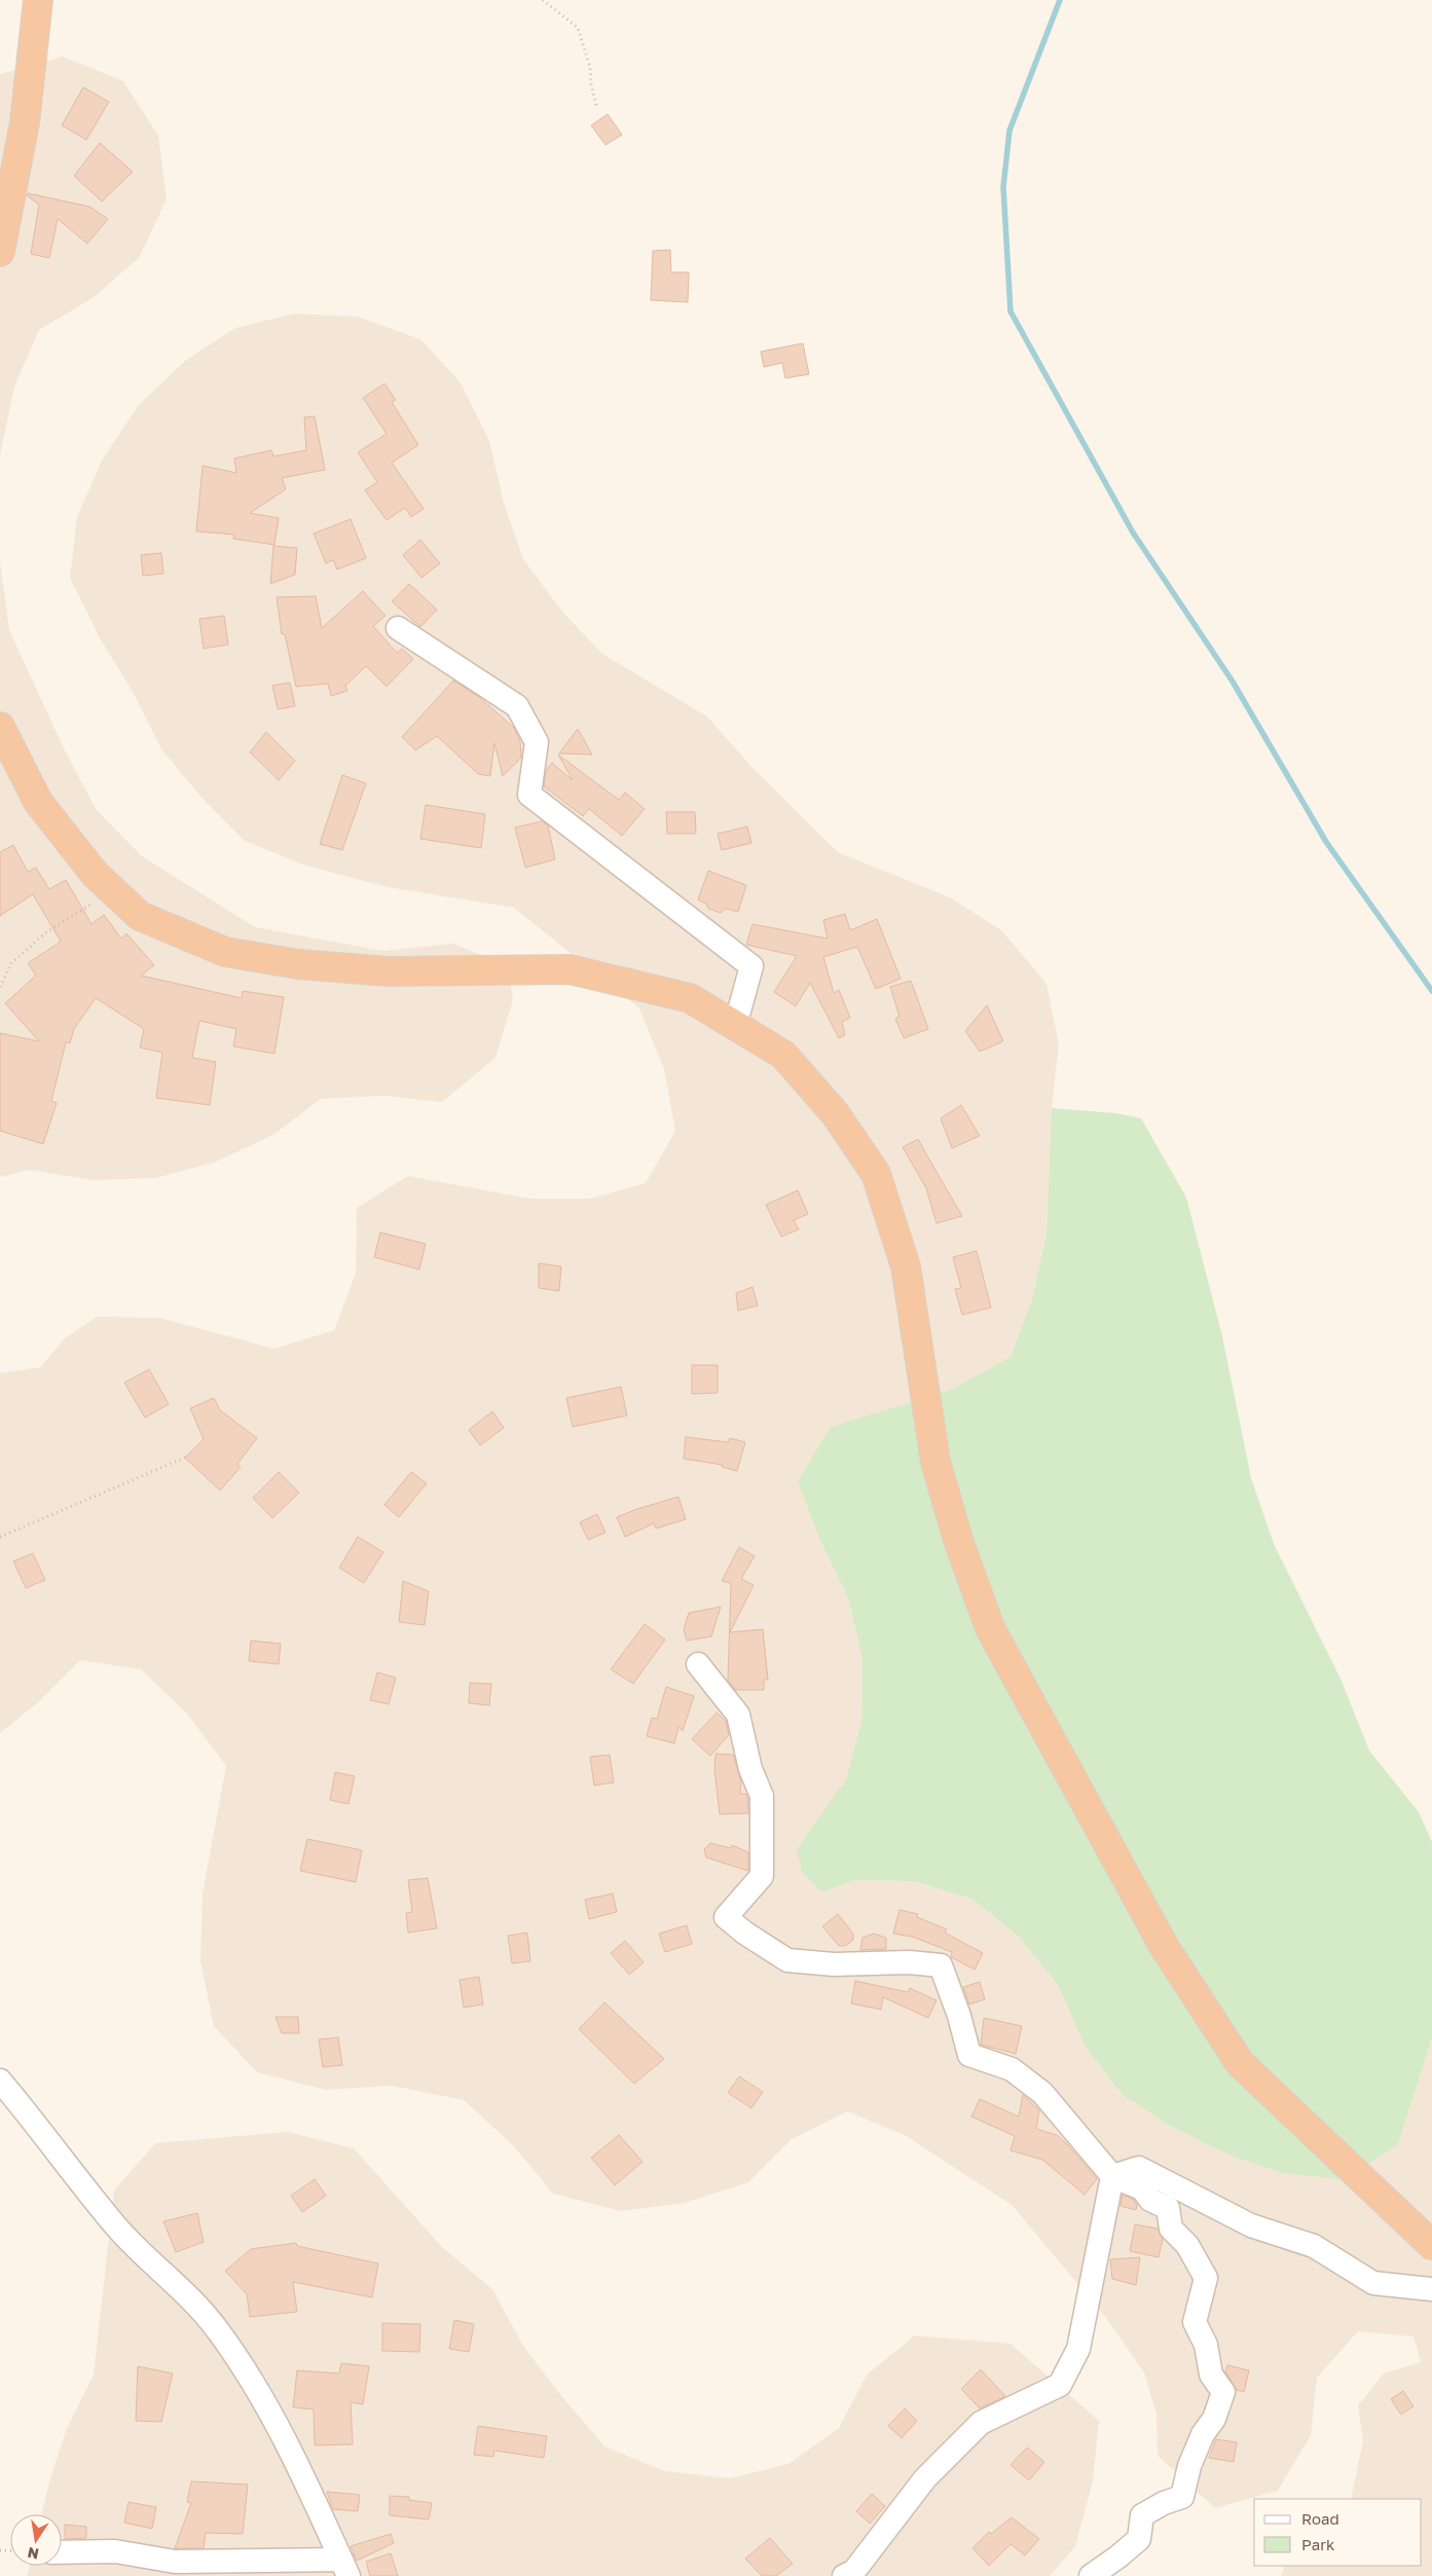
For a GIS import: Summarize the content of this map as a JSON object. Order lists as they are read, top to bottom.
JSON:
{
  "legend": ["Road", "Park"],
  "north": "bottom"
}
